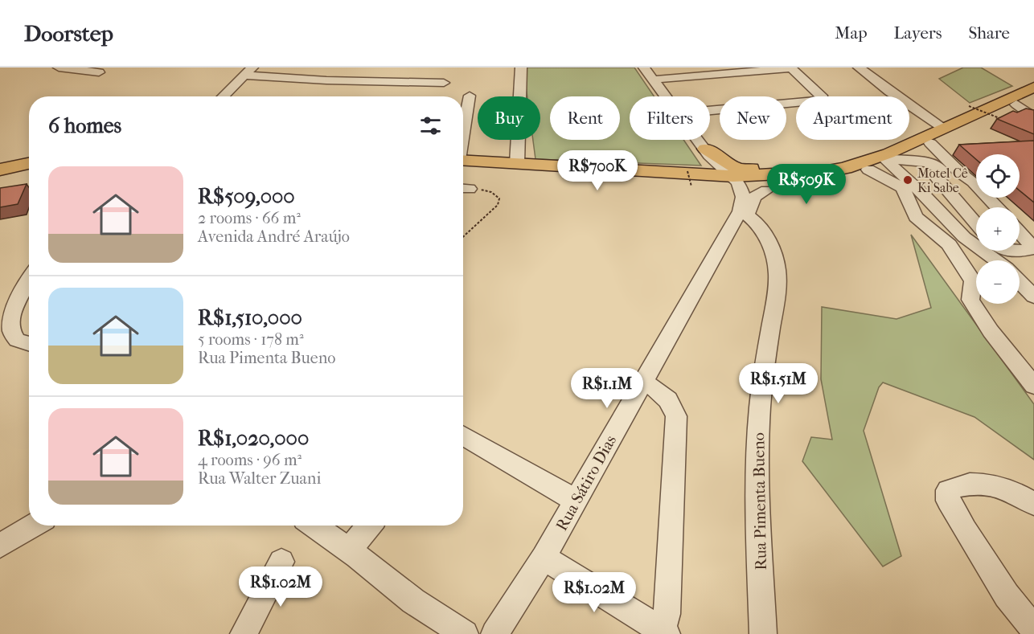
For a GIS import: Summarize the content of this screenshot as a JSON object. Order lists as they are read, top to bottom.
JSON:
{
  "streets": {
    "street": ["Rua Sátiro Dias", "Rua Pimenta Bueno"]
  },
  "crossings": [
    ["Rua Sátiro Dias", "Rua Pimenta Bueno"]
  ],
  "places": ["Motel Cê Ki Sabe"],
  "page": {
    "header": "Doorstep",
    "nav": ["Map", "Layers", "Share"],
    "chip": [
      "Buy",
      "Rent",
      "Filters",
      "New",
      "Apartment"
    ],
    "heading": "6 homes",
    "price": [
      "R$700K",
      "R$509K",
      "R$1.51M",
      "R$1.1M",
      "R$1.02M",
      "R$1.02M"
    ],
    "map_buttons": ["+", "−"],
    "list": [
      {
        "name": "R$509,000",
        "note": "2 rooms · 66 m² · Avenida André Araújo"
      },
      {
        "name": "R$1,510,000",
        "note": "5 rooms · 178 m² · Rua Pimenta Bueno"
      },
      {
        "name": "R$1,020,000",
        "note": "4 rooms · 96 m² · Rua Walter Zuani"
      }
    ]
  }
}
